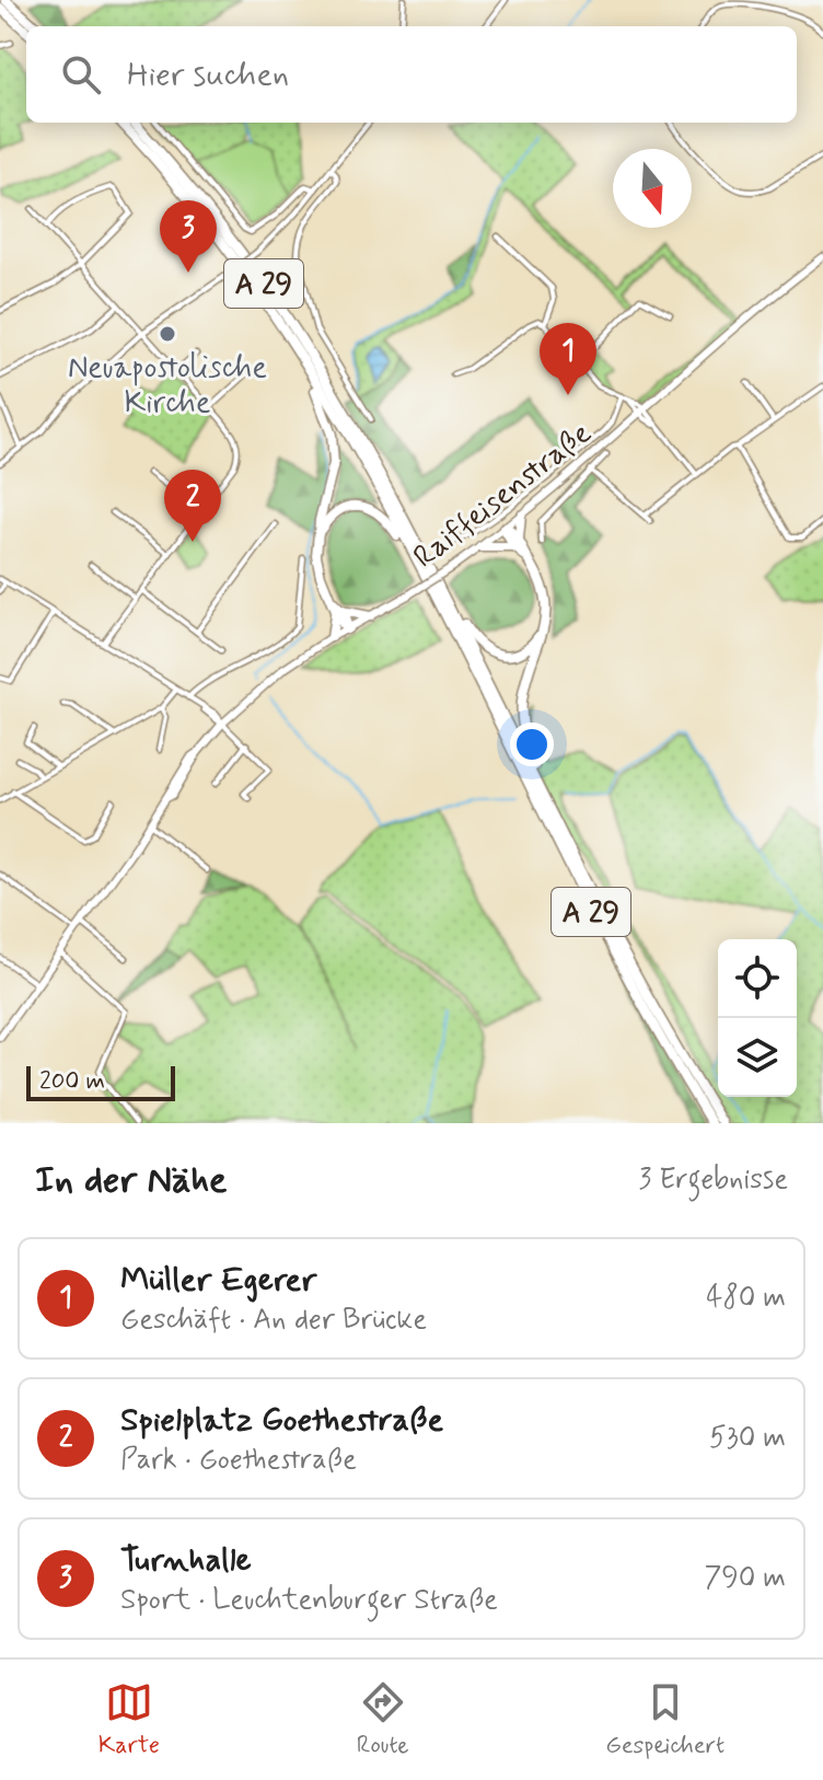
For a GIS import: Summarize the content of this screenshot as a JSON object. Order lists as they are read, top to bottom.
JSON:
{
  "streets": {
    "highway": ["A 29"],
    "main road": ["Raiffeisenstraße"]
  },
  "places": ["Neuapostolische Kirche"],
  "scale_bar": "200 m",
  "north": "bottom",
  "page": {
    "search": "Hier suchen",
    "pins": ["3", "1", "2"],
    "scale": "200 m",
    "heading": ["In der Nähe", "3 Ergebnisse"],
    "list": [
      {
        "mark": "1",
        "name": "Müller Egerer",
        "note": "Geschäft · An der Brücke",
        "value": "480 m"
      },
      {
        "mark": "2",
        "name": "Spielplatz Goethestraße",
        "note": "Park · Goethestraße",
        "value": "530 m"
      },
      {
        "mark": "3",
        "name": "Turnhalle",
        "note": "Sport · Leuchtenburger Straße",
        "value": "790 m"
      }
    ],
    "nav": ["Karte", "Route", "Gespeichert"]
  }
}
